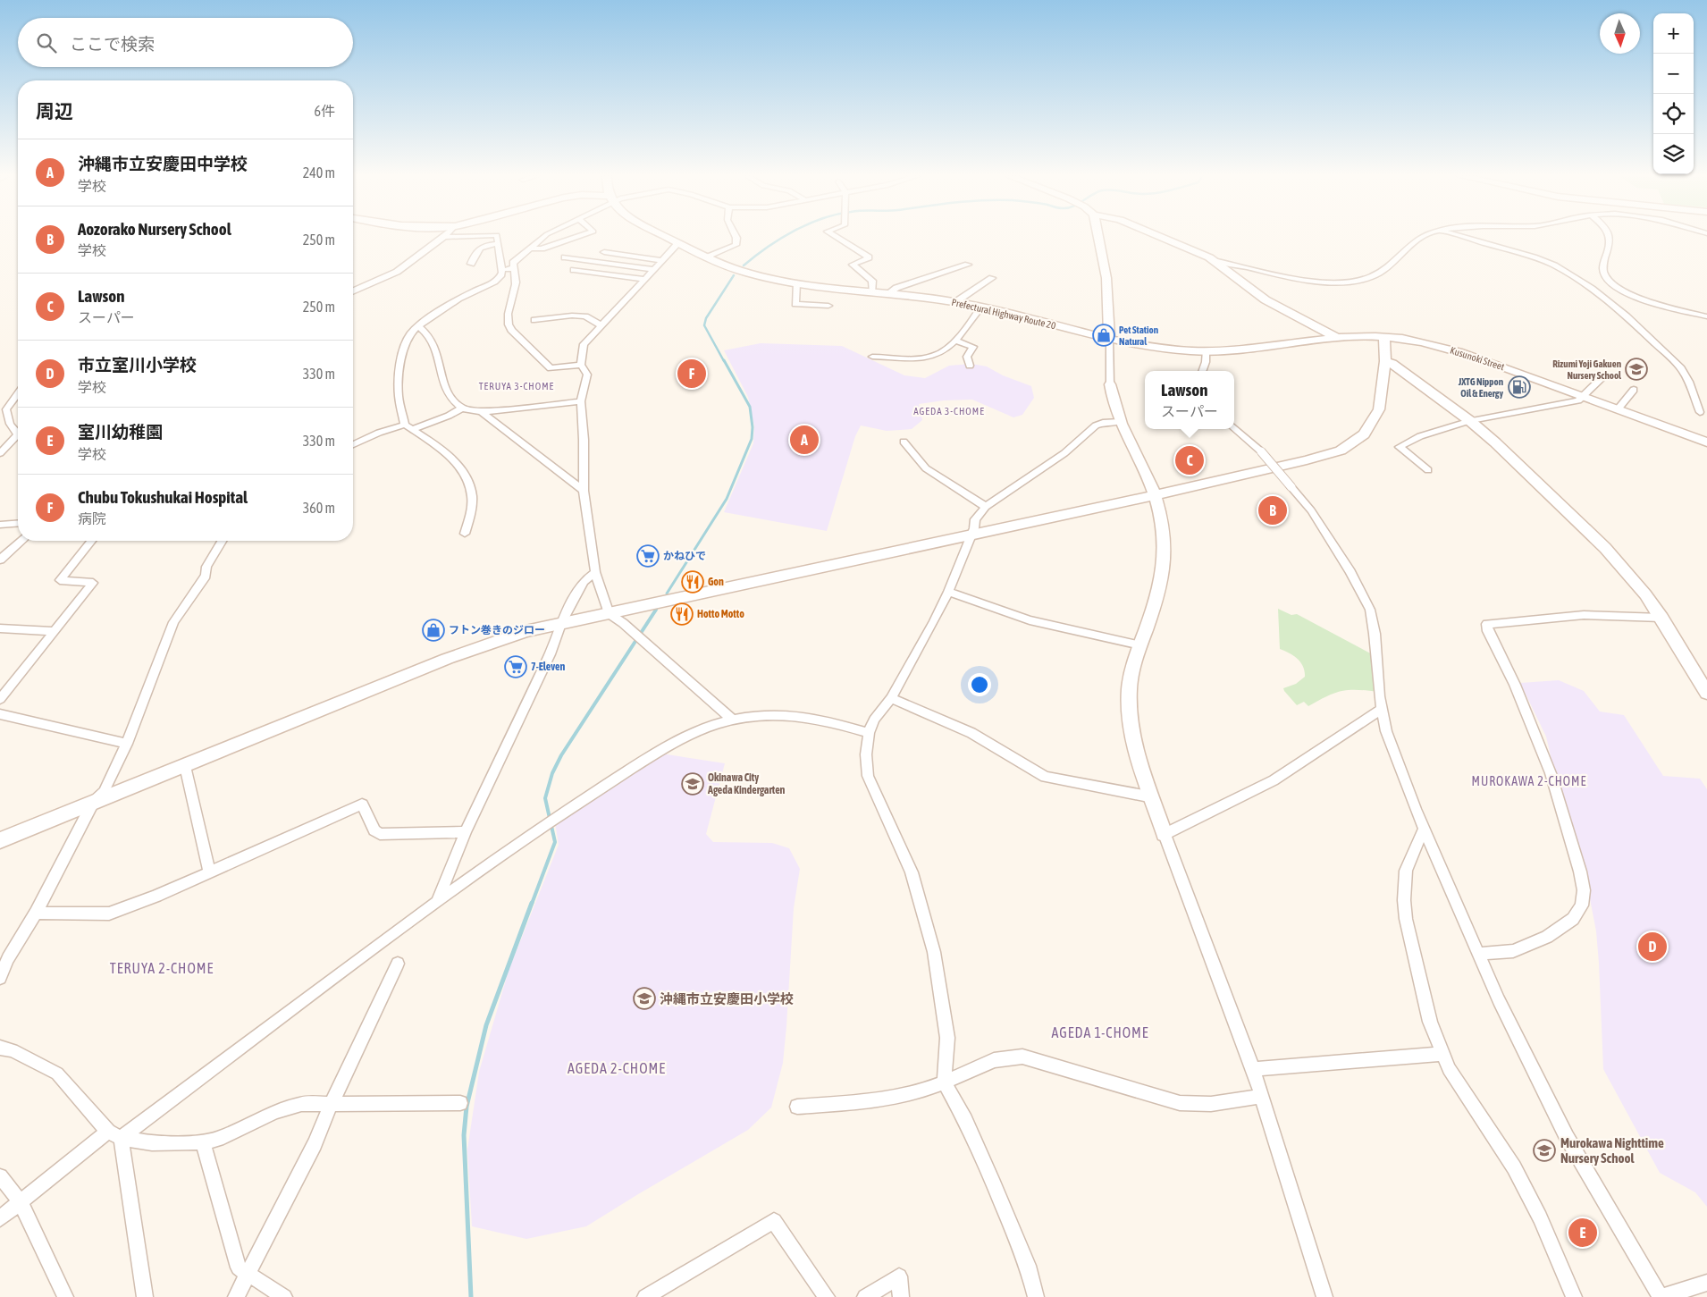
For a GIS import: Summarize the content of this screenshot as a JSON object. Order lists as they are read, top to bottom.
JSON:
{
  "streets": {
    "main road": ["Prefectural Highway Route 20"],
    "street": ["Kusunoki Street"]
  },
  "crossings": [
    ["Prefectural Highway Route 20", "Kusunoki Street"]
  ],
  "districts": [
    "TERUYA 3-CHOME",
    "AGEDA 3-CHOME",
    "MUROKAWA 2-CHOME",
    "TERUYA 2-CHOME",
    "AGEDA 1-CHOME",
    "AGEDA 2-CHOME"
  ],
  "places": {
    "shop": ["Pet Station Natural", "フトン巻きのジロー"],
    "school or university": [
      "Rizumi Yoji Gakuen Nursery School",
      "Okinawa City Ageda Kindergarten",
      "沖縄市立安慶田小学校",
      "Murokawa Nighttime Nursery School"
    ],
    "fuel station": ["JXTG Nippon Oil & Energy"],
    "supermarket": ["かねひで", "7-Eleven"],
    "restaurant": ["Gon", "Hotto Motto"]
  },
  "north": "bottom",
  "page": {
    "map_buttons": ["+", "−"],
    "search": "ここで検索",
    "heading": ["周辺", "6件"],
    "list": [
      {
        "mark": "A",
        "name": "沖縄市立安慶田中学校",
        "note": "学校",
        "value": "240 m"
      },
      {
        "mark": "B",
        "name": "Aozorako Nursery School",
        "note": "学校",
        "value": "250 m"
      },
      {
        "mark": "C",
        "name": "Lawson",
        "note": "スーパー",
        "value": "250 m"
      },
      {
        "mark": "D",
        "name": "市立室川小学校",
        "note": "学校",
        "value": "330 m"
      },
      {
        "mark": "E",
        "name": "室川幼稚園",
        "note": "学校",
        "value": "330 m"
      },
      {
        "mark": "F",
        "name": "Chubu Tokushukai Hospital",
        "note": "病院",
        "value": "360 m"
      }
    ],
    "pins": [
      "F",
      "A",
      "C",
      "B",
      "D",
      "E"
    ],
    "popup": ["Lawson", "スーパー"]
  }
}
